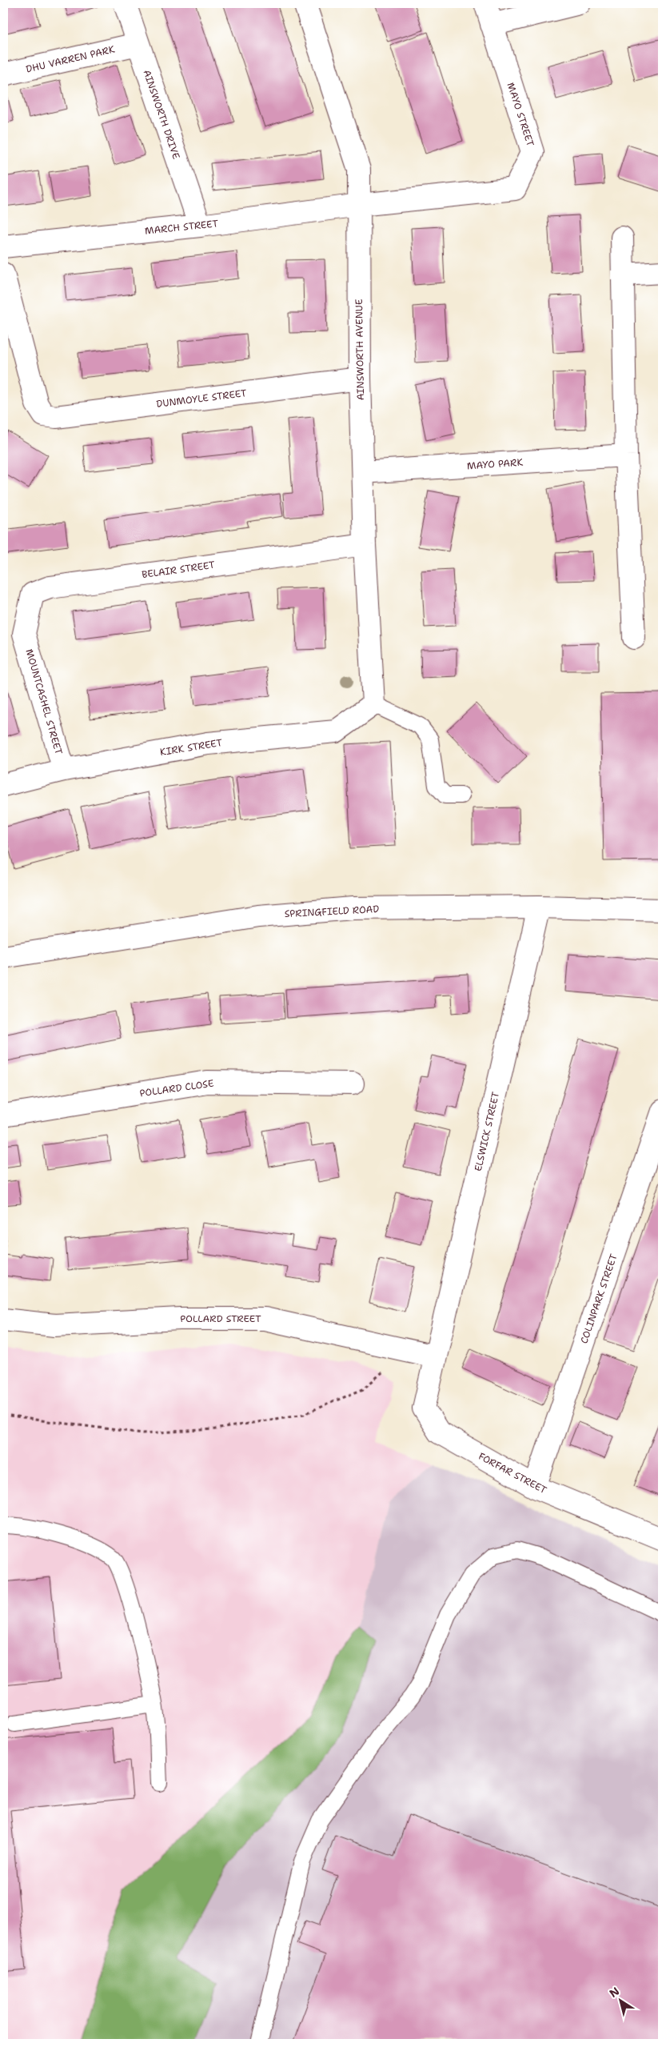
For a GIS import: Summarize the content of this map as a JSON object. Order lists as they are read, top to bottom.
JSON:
{
  "streets": {
    "street": [
      "DHU VARREN PARK",
      "AINSWORTH DRIVE",
      "MAYO STREET",
      "MARCH STREET",
      "AINSWORTH AVENUE",
      "DUNMOYLE STREET",
      "MAYO PARK",
      "BELAIR STREET",
      "MOUNTCASHEL STREET",
      "KIRK STREET",
      "SPRINGFIELD ROAD",
      "POLLARD CLOSE",
      "ELSWICK STREET",
      "COLINPARK STREET",
      "POLLARD STREET",
      "FORFAR STREET"
    ]
  },
  "crossings": [
    ["DHU VARREN PARK", "AINSWORTH DRIVE"],
    ["AINSWORTH DRIVE", "MARCH STREET"],
    ["MAYO STREET", "MARCH STREET"],
    ["MAYO STREET", "AINSWORTH AVENUE"],
    ["MARCH STREET", "AINSWORTH AVENUE"],
    ["AINSWORTH AVENUE", "DUNMOYLE STREET"],
    ["AINSWORTH AVENUE", "MAYO PARK"],
    ["AINSWORTH AVENUE", "BELAIR STREET"],
    ["AINSWORTH AVENUE", "KIRK STREET"],
    ["BELAIR STREET", "MOUNTCASHEL STREET"],
    ["MOUNTCASHEL STREET", "KIRK STREET"],
    ["SPRINGFIELD ROAD", "ELSWICK STREET"],
    ["ELSWICK STREET", "POLLARD STREET"],
    ["ELSWICK STREET", "FORFAR STREET"],
    ["COLINPARK STREET", "FORFAR STREET"],
    ["POLLARD STREET", "FORFAR STREET"]
  ],
  "north": "top left"
}
